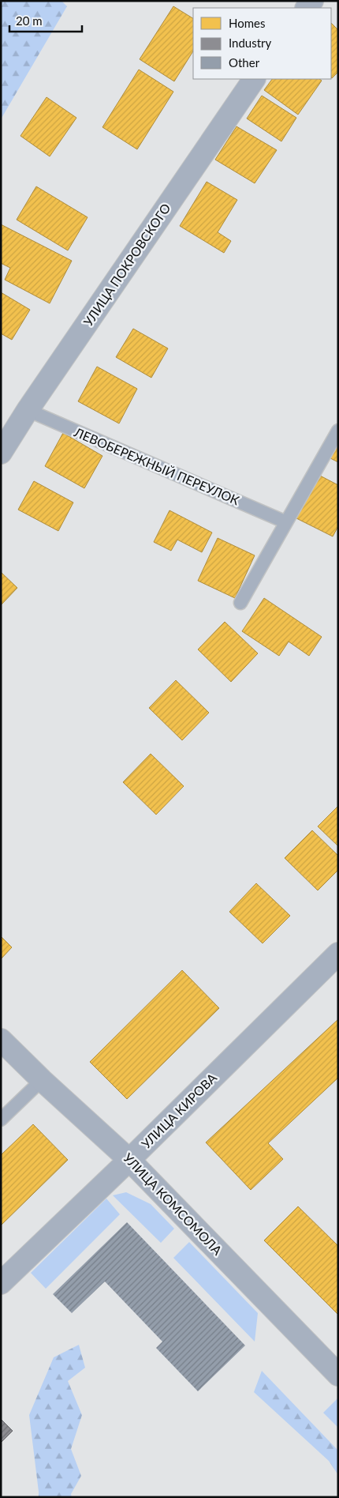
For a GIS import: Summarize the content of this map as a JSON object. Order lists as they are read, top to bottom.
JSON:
{
  "streets": {
    "street": ["УЛИЦА ПОКРОВСКОГО", "УЛИЦА КИРОВА", "УЛИЦА КОМСОМОЛА"],
    "lane": ["ЛЕВОБЕРЕЖНЫЙ ПЕРЕУЛОК"]
  },
  "crossings": [
    ["УЛИЦА ПОКРОВСКОГО", "ЛЕВОБЕРЕЖНЫЙ ПЕРЕУЛОК"],
    ["УЛИЦА КИРОВА", "УЛИЦА КОМСОМОЛА"]
  ],
  "legend": ["Homes", "Industry", "Other"],
  "scale_bar": "20 m"
}
